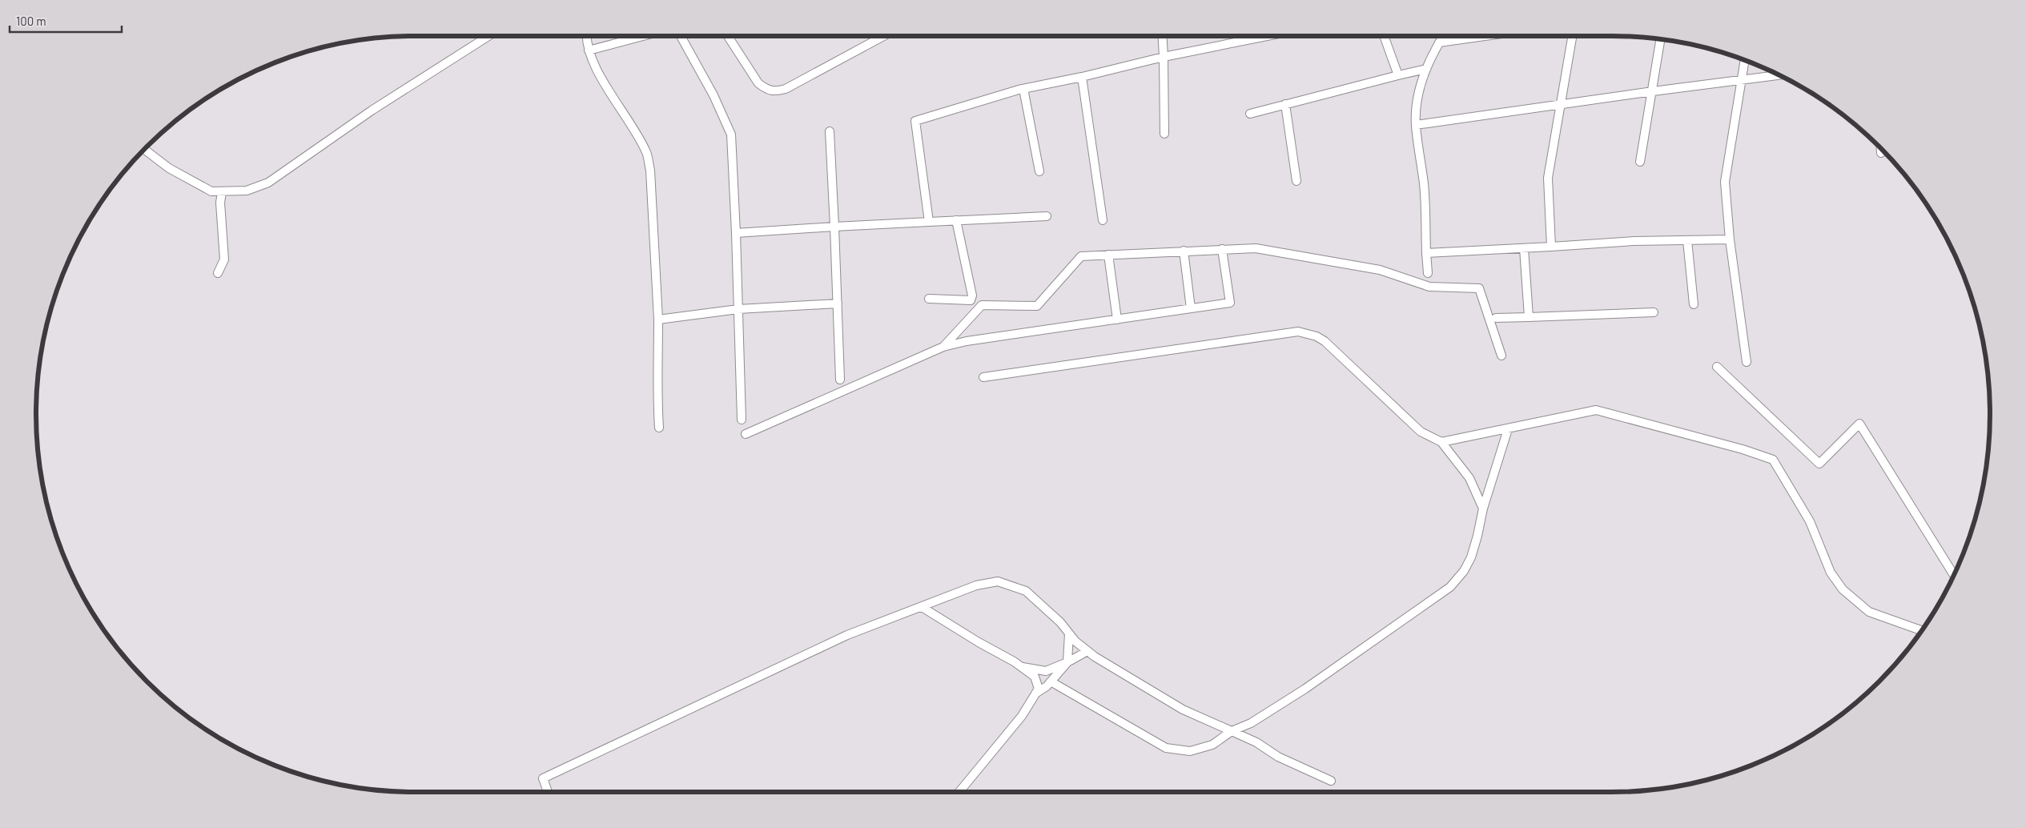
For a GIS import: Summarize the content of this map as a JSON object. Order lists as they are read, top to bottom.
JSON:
{
  "scale_bar": "100 m"
}
